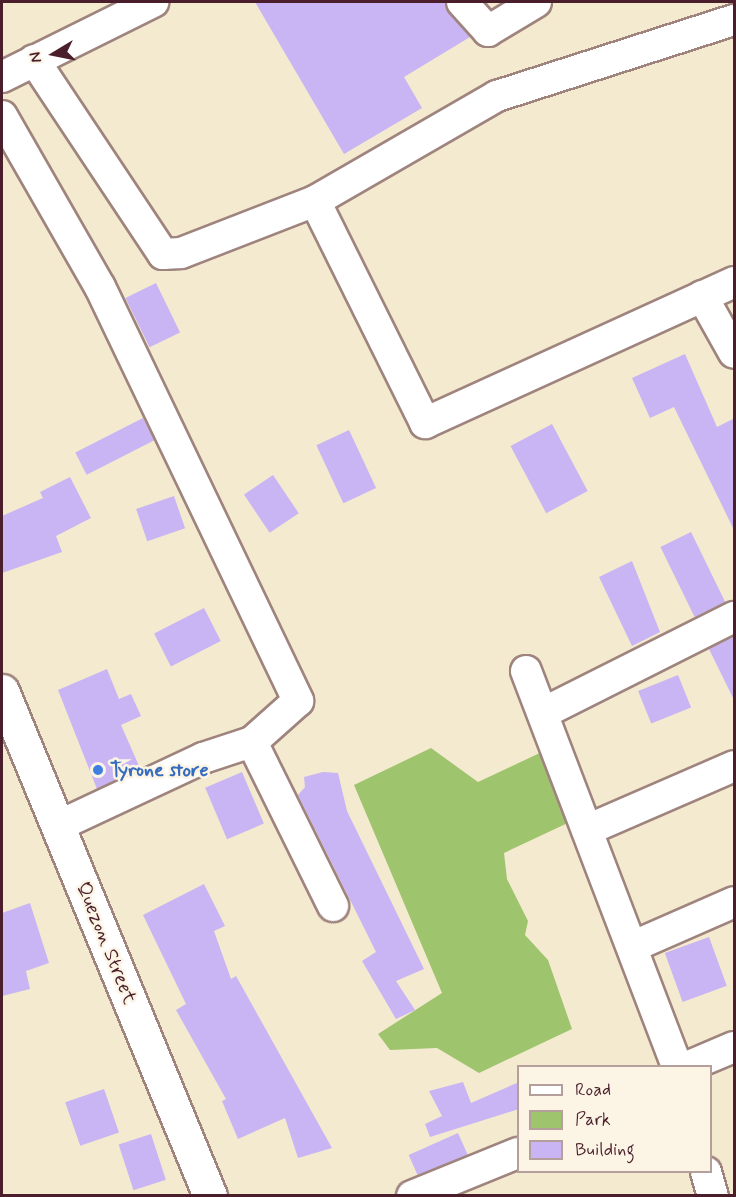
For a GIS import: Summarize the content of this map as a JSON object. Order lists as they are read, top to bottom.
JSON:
{
  "streets": {
    "main road": ["Quezon Street"]
  },
  "places": ["Tyrone store"],
  "legend": ["Road", "Park", "Building"],
  "north": "left"
}
